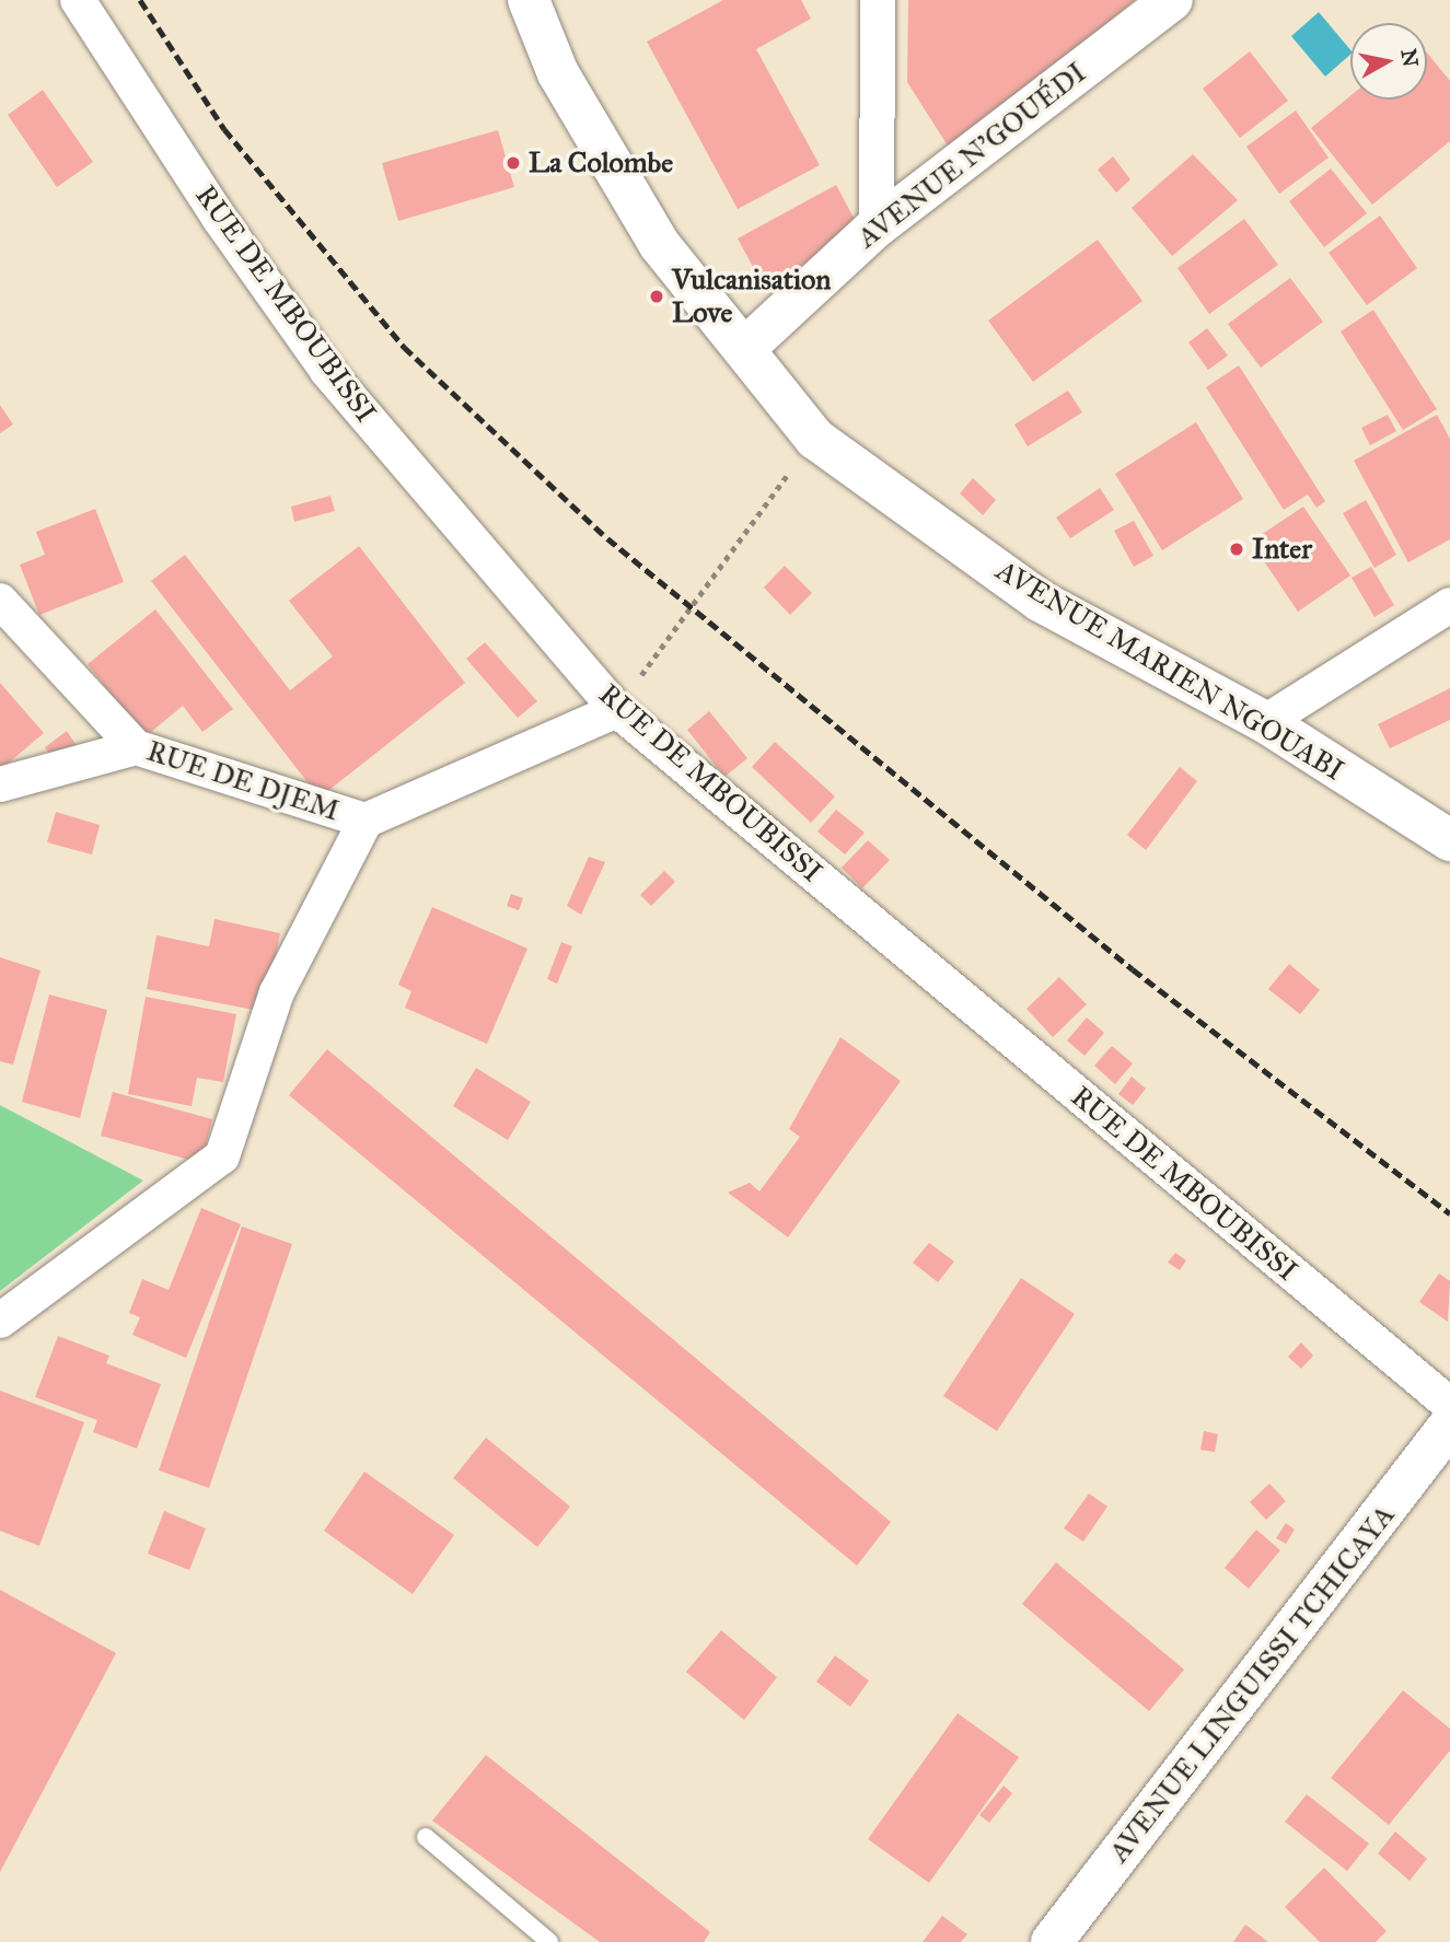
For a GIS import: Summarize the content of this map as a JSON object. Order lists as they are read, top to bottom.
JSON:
{
  "streets": {
    "main road": ["AVENUE N'GOUÉDI", "AVENUE MARIEN NGOUABI", "AVENUE LINGUISSI TCHICAYA"],
    "street": ["RUE DE MBOUBISSI", "RUE DE DJEM"]
  },
  "crossings": [
    ["AVENUE N'GOUÉDI", "AVENUE MARIEN NGOUABI"]
  ],
  "places": ["La Colombe", "Vulcanisation Love", "Inter"],
  "north": "right"
}
